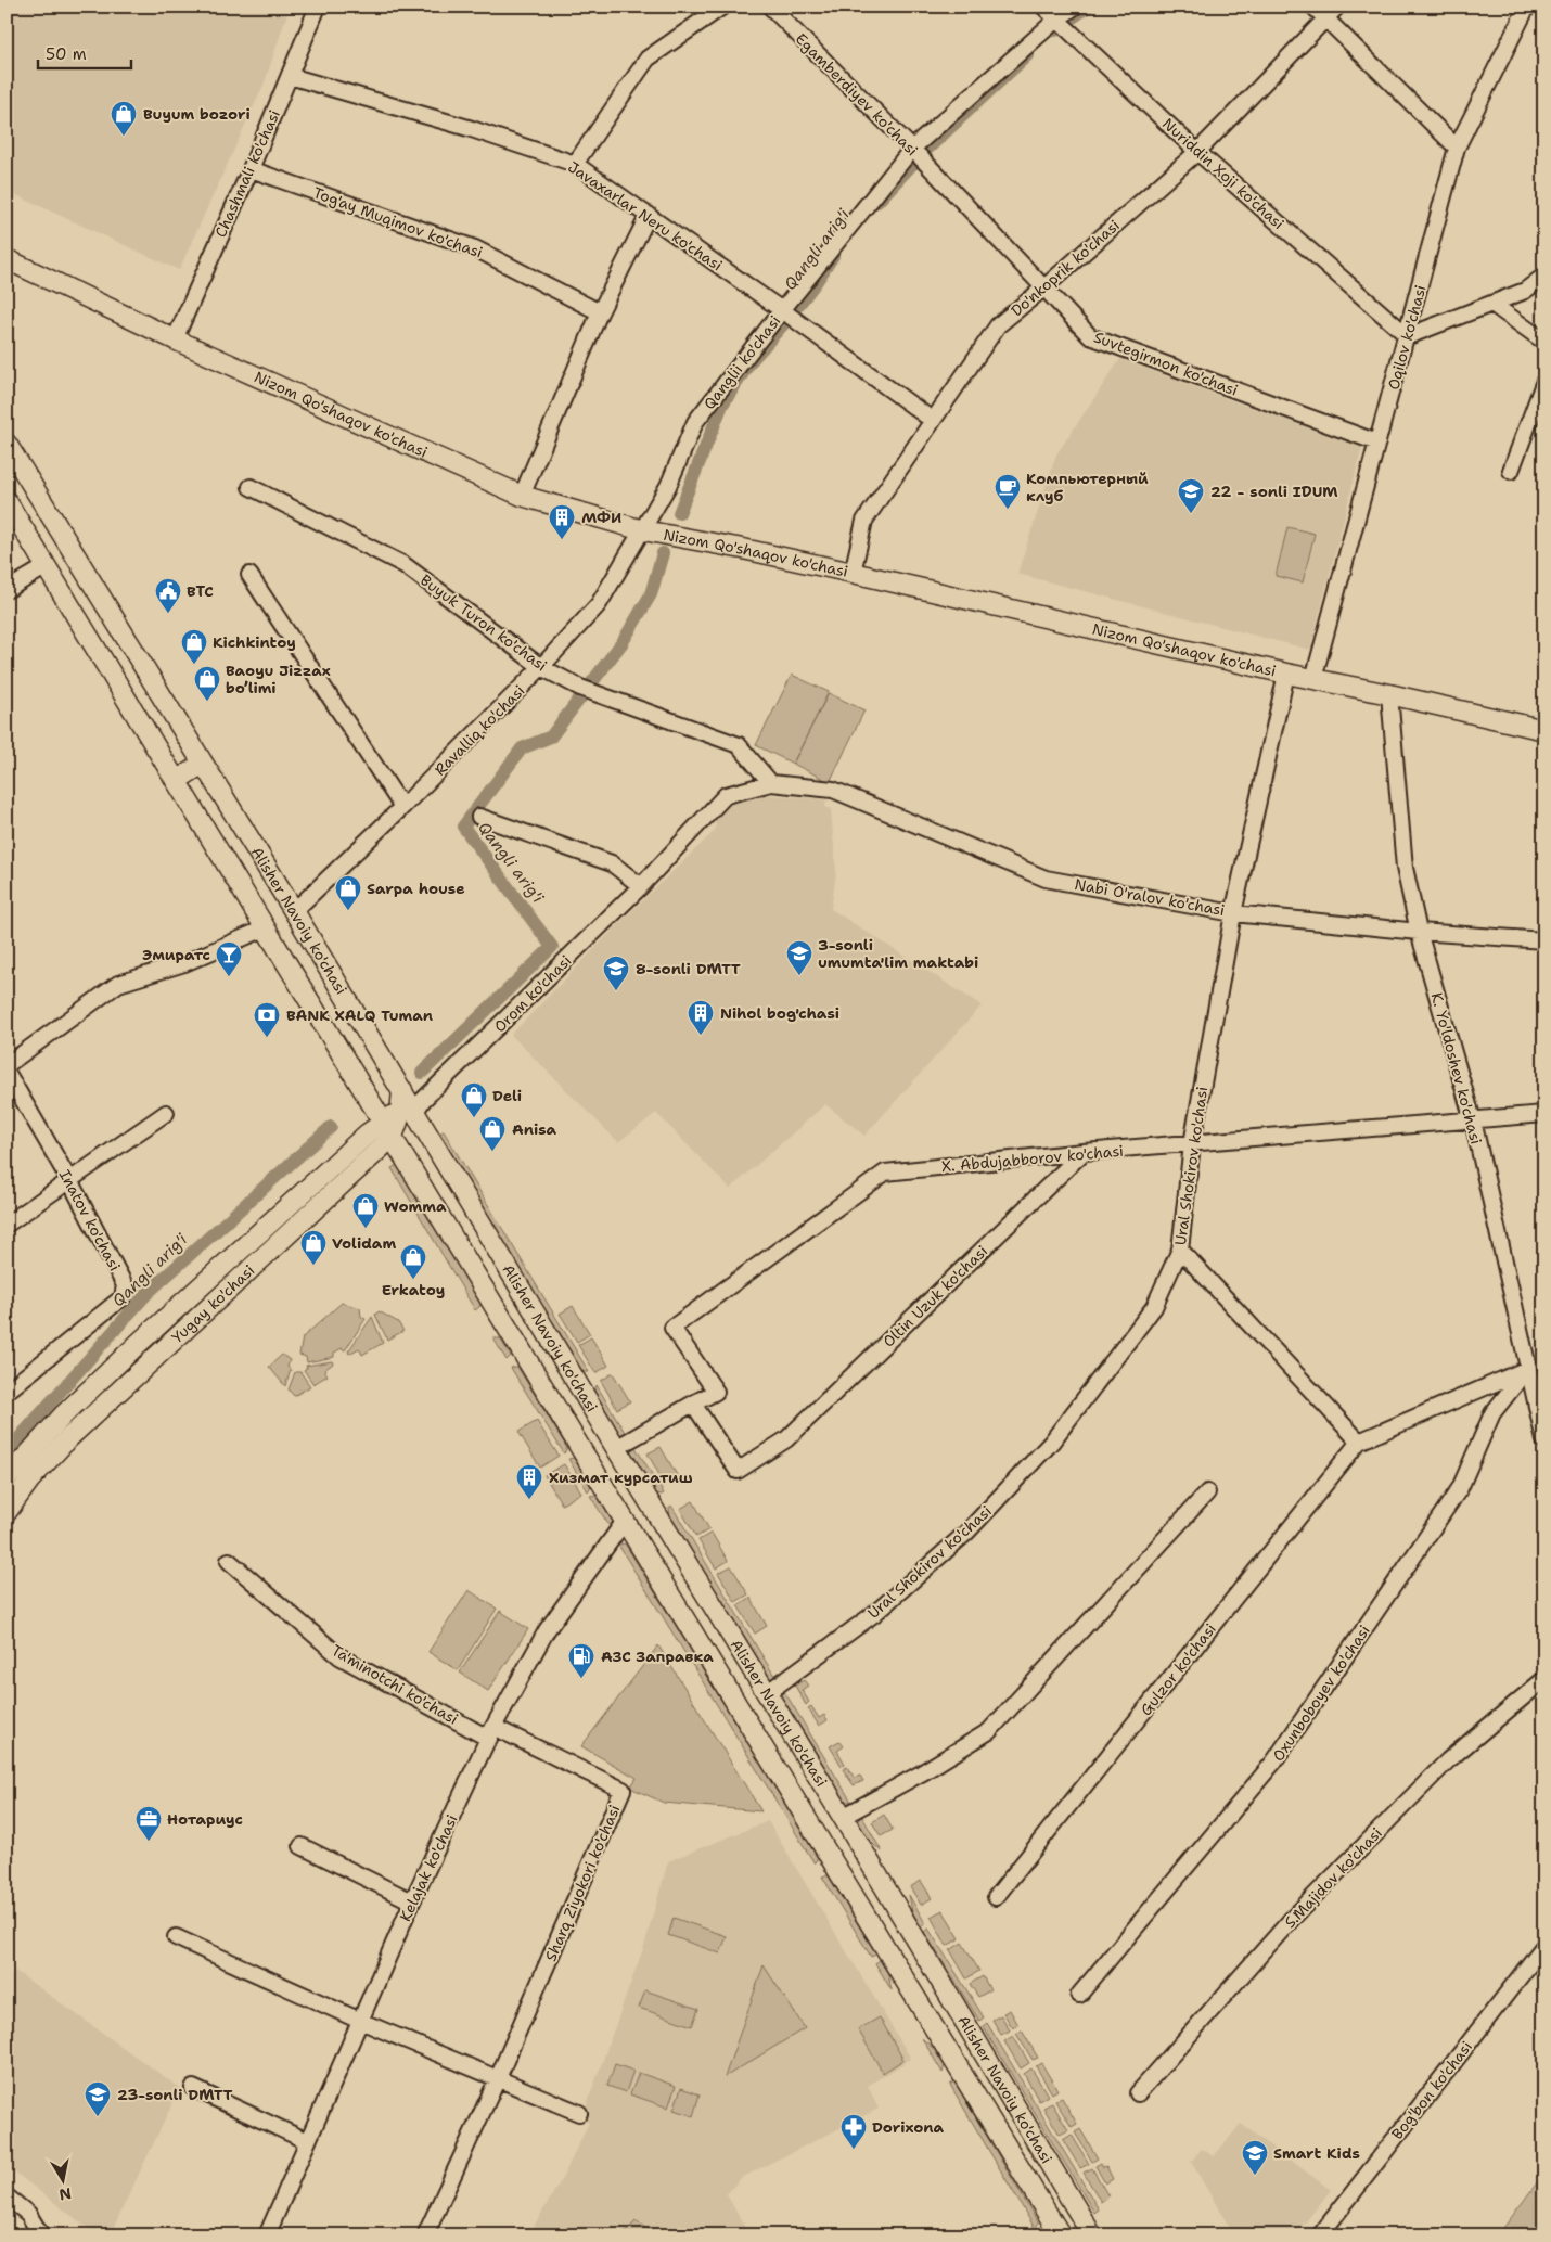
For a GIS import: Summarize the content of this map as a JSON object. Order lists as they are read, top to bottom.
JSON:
{
  "streets": {
    "main road": ["Nizom Qo'shaqov ko'chasi", "Alisher Navoiy ko'chasi", "Yugay ko'chasi"],
    "street": [
      "Egamberdiyev ko'chasi",
      "Chashmali ko'chasi",
      "Nuriddin Xoji ko'chasi",
      "Javaxarlar Neru ko'chasi",
      "Tog'ay Muqimov ko'chasi",
      "Do'nkoprik ko'chasi",
      "Oqilov ko'chasi",
      "Qanglii ko'chasi",
      "Suvtegirmon ko'chasi",
      "Buyuk Turon ko'chasi",
      "Ravalliq ko'chasi",
      "Nabi O'ralov ko'chasi",
      "Orom ko'chasi",
      "K. Yo'ldoshev ko'chasi",
      "X. Abdujabborov ko'chasi",
      "Ural Shokirov ko'chasi",
      "Inatov ko'chasi",
      "Oltin Uzuk ko'chasi",
      "Gulzor ko'chasi",
      "Ta'minotchi ko'chasi",
      "Oxunboboyev ko'chasi",
      "Kelajak ko'chasi",
      "S.Majidov ko'chasi",
      "Sharq Ziyokori ko'chasi",
      "Bog'bon ko'chasi"
    ]
  },
  "crossings": [
    ["Egamberdiyev ko'chasi", "Qanglii ko'chasi"],
    ["Egamberdiyev ko'chasi", "Suvtegirmon ko'chasi"],
    ["Chashmali ko'chasi", "Javaxarlar Neru ko'chasi"],
    ["Chashmali ko'chasi", "Tog'ay Muqimov ko'chasi"],
    ["Chashmali ko'chasi", "Nizom Qo'shaqov ko'chasi"],
    ["Nuriddin Xoji ko'chasi", "Do'nkoprik ko'chasi"],
    ["Nuriddin Xoji ko'chasi", "Oqilov ko'chasi"],
    ["Nuriddin Xoji ko'chasi", "Qanglii ko'chasi"],
    ["Javaxarlar Neru ko'chasi", "Do'nkoprik ko'chasi"],
    ["Javaxarlar Neru ko'chasi", "Qanglii ko'chasi"],
    ["Do'nkoprik ko'chasi", "Suvtegirmon ko'chasi"],
    ["Do'nkoprik ko'chasi", "Nizom Qo'shaqov ko'chasi"],
    ["Oqilov ko'chasi", "Suvtegirmon ko'chasi"],
    ["Oqilov ko'chasi", "Nizom Qo'shaqov ko'chasi"],
    ["Qanglii ko'chasi", "Suvtegirmon ko'chasi"],
    ["Qanglii ko'chasi", "Nizom Qo'shaqov ko'chasi"],
    ["Qanglii ko'chasi", "Ravalliq ko'chasi"],
    ["Nizom Qo'shaqov ko'chasi", "Ravalliq ko'chasi"],
    ["Nizom Qo'shaqov ko'chasi", "K. Yo'ldoshev ko'chasi"],
    ["Nizom Qo'shaqov ko'chasi", "Ural Shokirov ko'chasi"],
    ["Buyuk Turon ko'chasi", "Ravalliq ko'chasi"],
    ["Buyuk Turon ko'chasi", "Nabi O'ralov ko'chasi"],
    ["Buyuk Turon ko'chasi", "Orom ko'chasi"],
    ["Ravalliq ko'chasi", "Alisher Navoiy ko'chasi"],
    ["Nabi O'ralov ko'chasi", "Orom ko'chasi"],
    ["Nabi O'ralov ko'chasi", "K. Yo'ldoshev ko'chasi"],
    ["Nabi O'ralov ko'chasi", "Ural Shokirov ko'chasi"],
    ["Alisher Navoiy ko'chasi", "Orom ko'chasi"],
    ["Alisher Navoiy ko'chasi", "Ural Shokirov ko'chasi"],
    ["Alisher Navoiy ko'chasi", "Yugay ko'chasi"],
    ["Alisher Navoiy ko'chasi", "Kelajak ko'chasi"],
    ["Orom ko'chasi", "Yugay ko'chasi"],
    ["K. Yo'ldoshev ko'chasi", "X. Abdujabborov ko'chasi"],
    ["K. Yo'ldoshev ko'chasi", "Gulzor ko'chasi"],
    ["K. Yo'ldoshev ko'chasi", "Oxunboboyev ko'chasi"],
    ["X. Abdujabborov ko'chasi", "Ural Shokirov ko'chasi"],
    ["X. Abdujabborov ko'chasi", "Oltin Uzuk ko'chasi"],
    ["Gulzor ko'chasi", "Oxunboboyev ko'chasi"],
    ["Ta'minotchi ko'chasi", "Kelajak ko'chasi"],
    ["Ta'minotchi ko'chasi", "Sharq Ziyokori ko'chasi"],
    ["Kelajak ko'chasi", "Sharq Ziyokori ko'chasi"]
  ],
  "water": ["Qangli arig'i"],
  "places": {
    "shop": [
      "Buyum bozori",
      "Kichkintoy",
      "Baoyu Jizzax bo’limi",
      "Sarpa house",
      "Deli",
      "Anisa",
      "Womma",
      "Volidam",
      "Erkatoy"
    ],
    "cafe": ["Компьютерный клуб"],
    "school or university": [
      "22 - sonli IDUM",
      "3-sonli umumta'lim maktabi",
      "8-sonli DMTT",
      "23-sonli DMTT",
      "Smart Kids"
    ],
    "building": ["МФИ", "Nihol bog'chasi", "Хизмат курсатиш"],
    "public building": ["BTC"],
    "bar": ["Эмиратс"],
    "bank": ["BANK XALQ Tuman"],
    "fuel station": ["АЗС Заправка"],
    "office": ["Нотариус"],
    "pharmacy": ["Dorixona"]
  },
  "scale_bar": "50 m",
  "north": "bottom"
}
